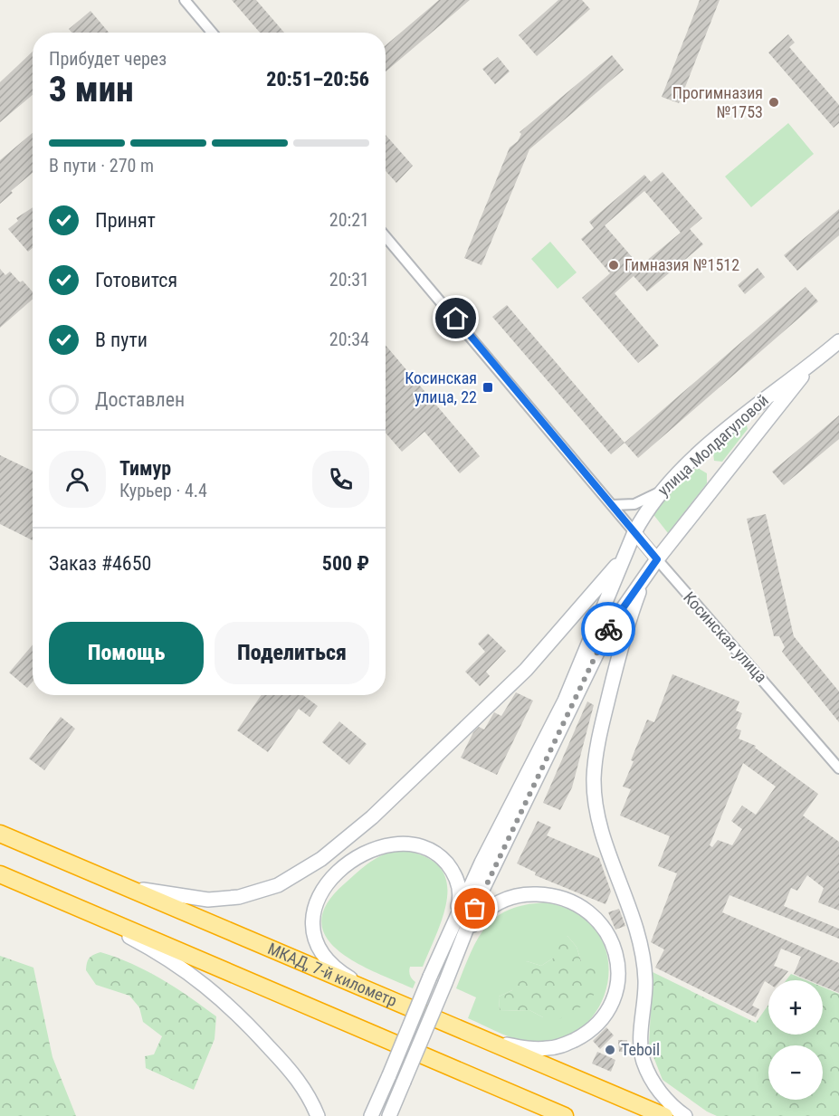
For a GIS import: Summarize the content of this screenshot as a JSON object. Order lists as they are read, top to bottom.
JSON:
{
  "streets": {
    "highway": ["МКАД, 7-й километр"],
    "main road": ["улица Молдагуловой"],
    "street": ["Косинская улица"]
  },
  "crossings": [
    ["улица Молдагуловой", "Косинская улица"]
  ],
  "places": {
    "other": ["Прогимназия №1753", "Гимназия №1512", "Teboil"],
    "transit": ["Косинская улица, 22"]
  },
  "page": {
    "heading": ["3 мин", "Прибудет через", "20:51–20:56"],
    "panel": [
      "Тимур",
      "Курьер · 4.4",
      "Заказ #4650",
      "500 ₽"
    ],
    "bar": "В пути · 270 m",
    "list": [
      ["Принят", "20:21"],
      ["Готовится", "20:31"],
      ["В пути", "20:34"],
      "Доставлен"
    ],
    "buttons": ["Помощь", "Поделиться"],
    "map_buttons": ["+", "−"]
  }
}
